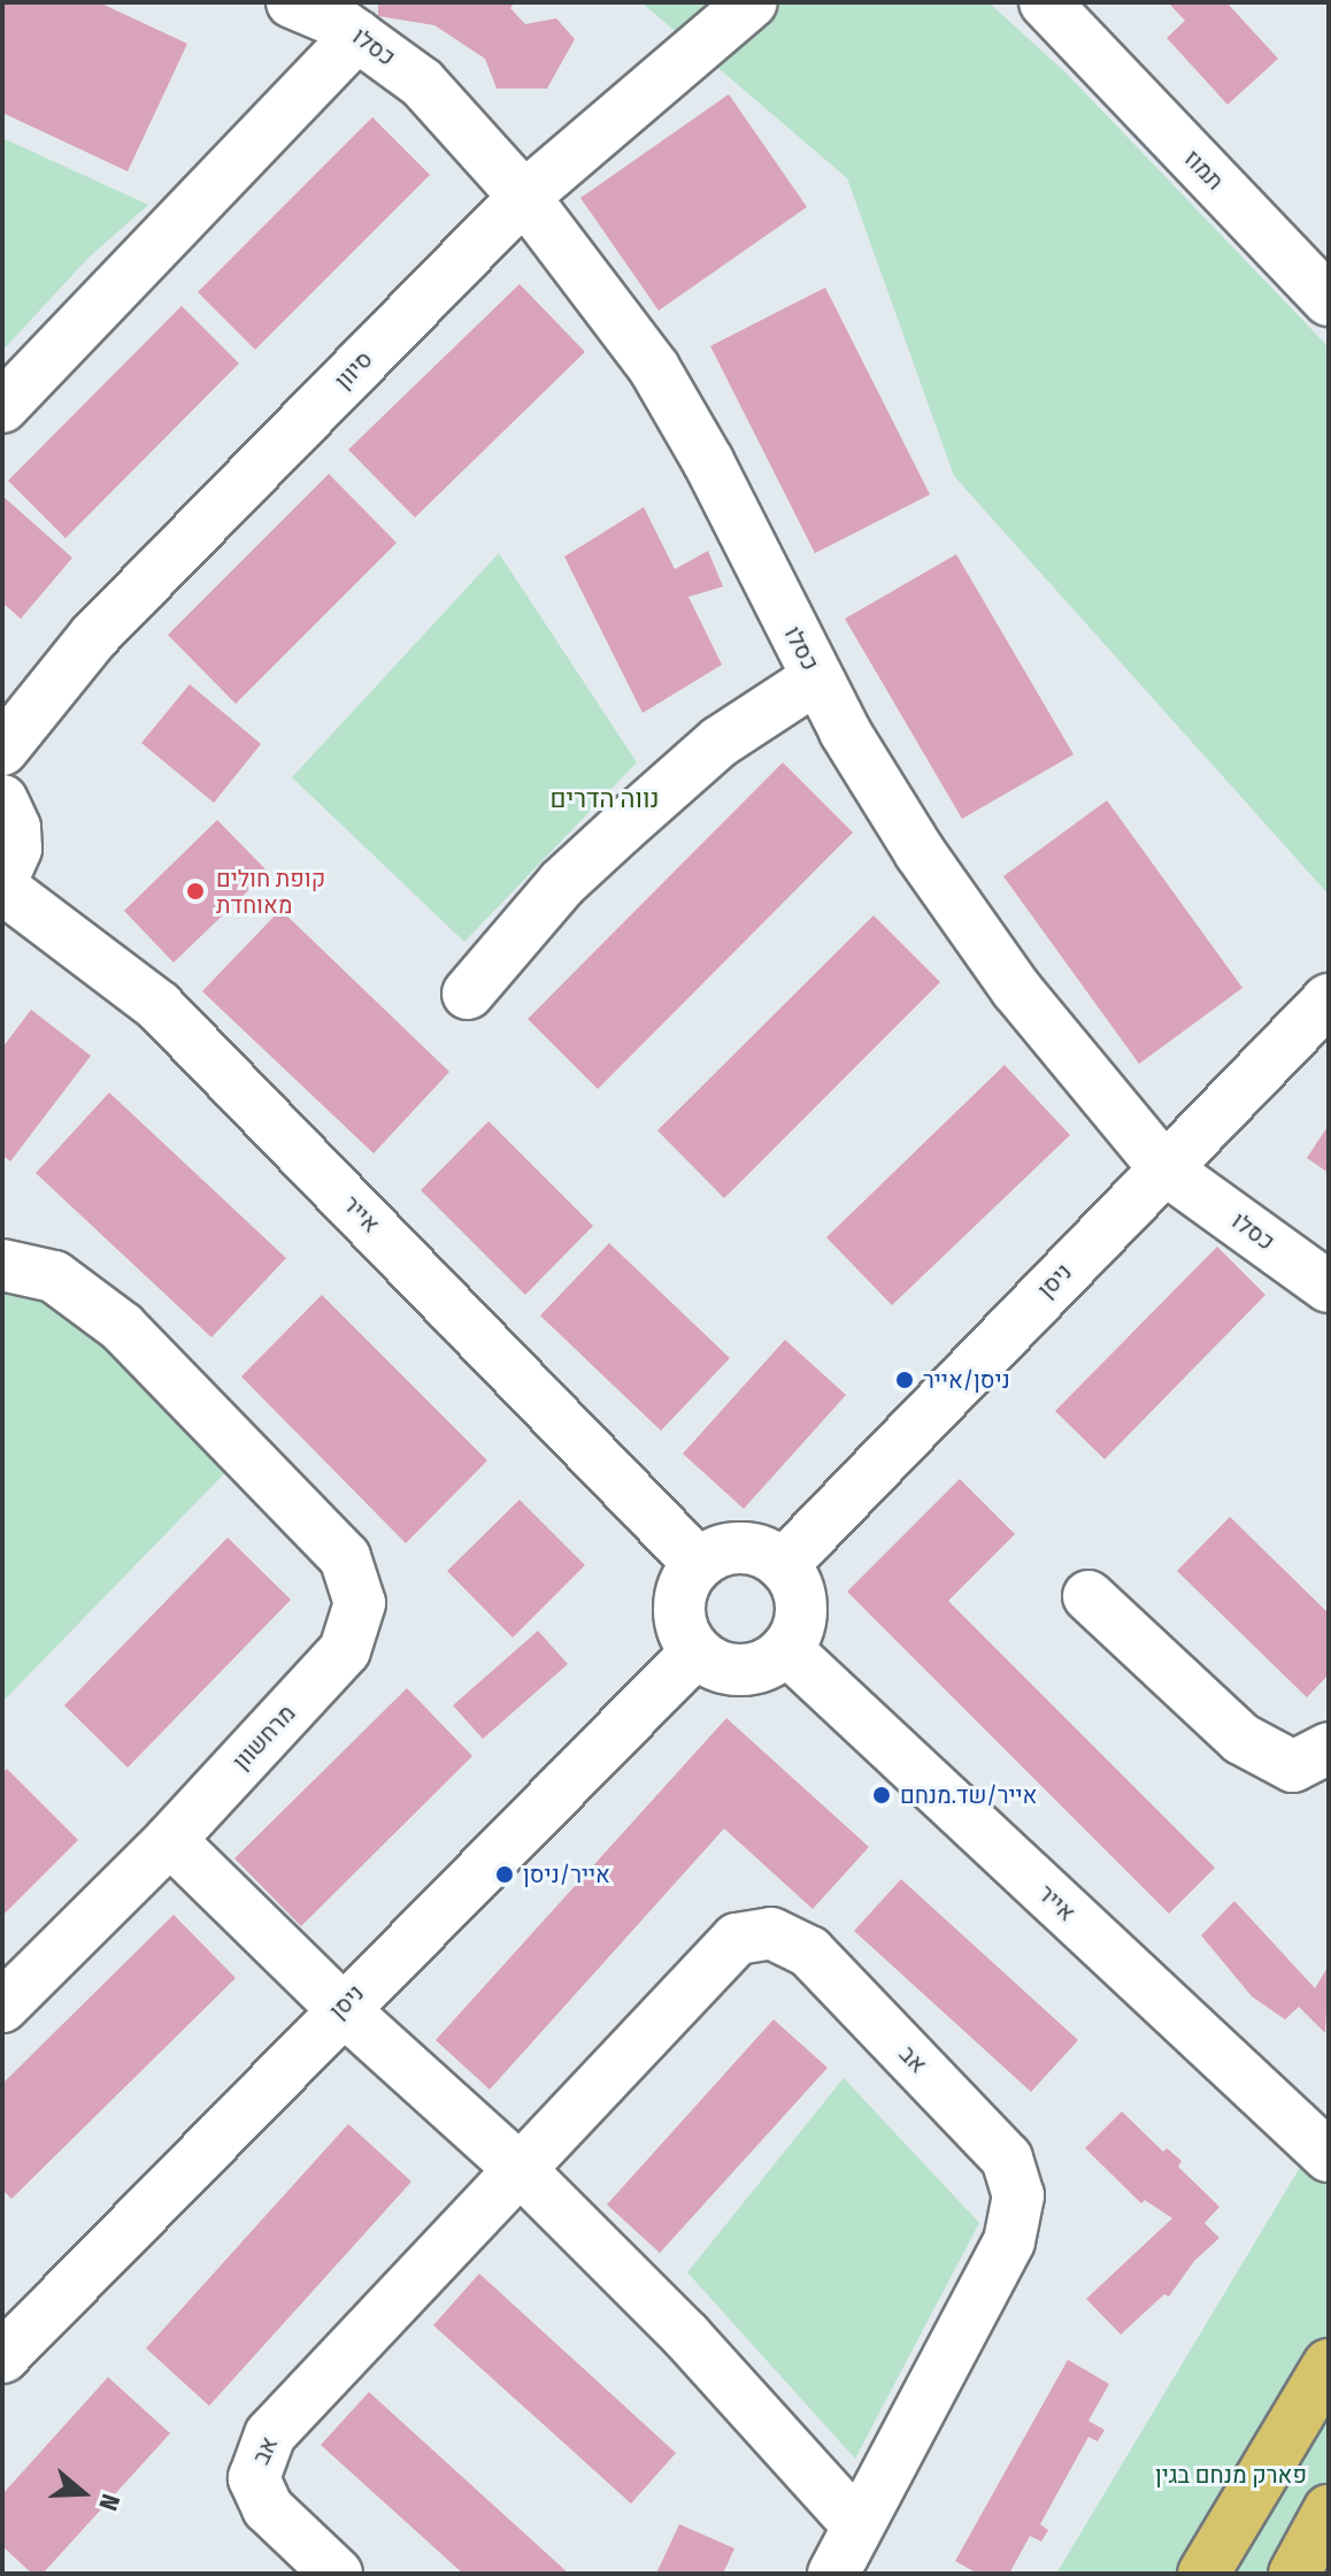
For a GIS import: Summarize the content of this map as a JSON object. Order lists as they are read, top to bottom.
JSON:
{
  "streets": {
    "street": [
      "כסלו",
      "תמוז",
      "סיוון",
      "אייר",
      "ניסן",
      "מרחשוון",
      "אב"
    ]
  },
  "crossings": [
    ["כסלו", "סיוון"],
    ["כסלו", "ניסן"],
    ["אייר", "ניסן"]
  ],
  "districts": ["נווה הדרים"],
  "parks": ["פארק מנחם בגין"],
  "places": [
    "קופת חולים מאוחדת",
    "ניסן/אייר",
    "אייר/שד.מנחם",
    "אייר/ניסן"
  ],
  "north": "right"
}
